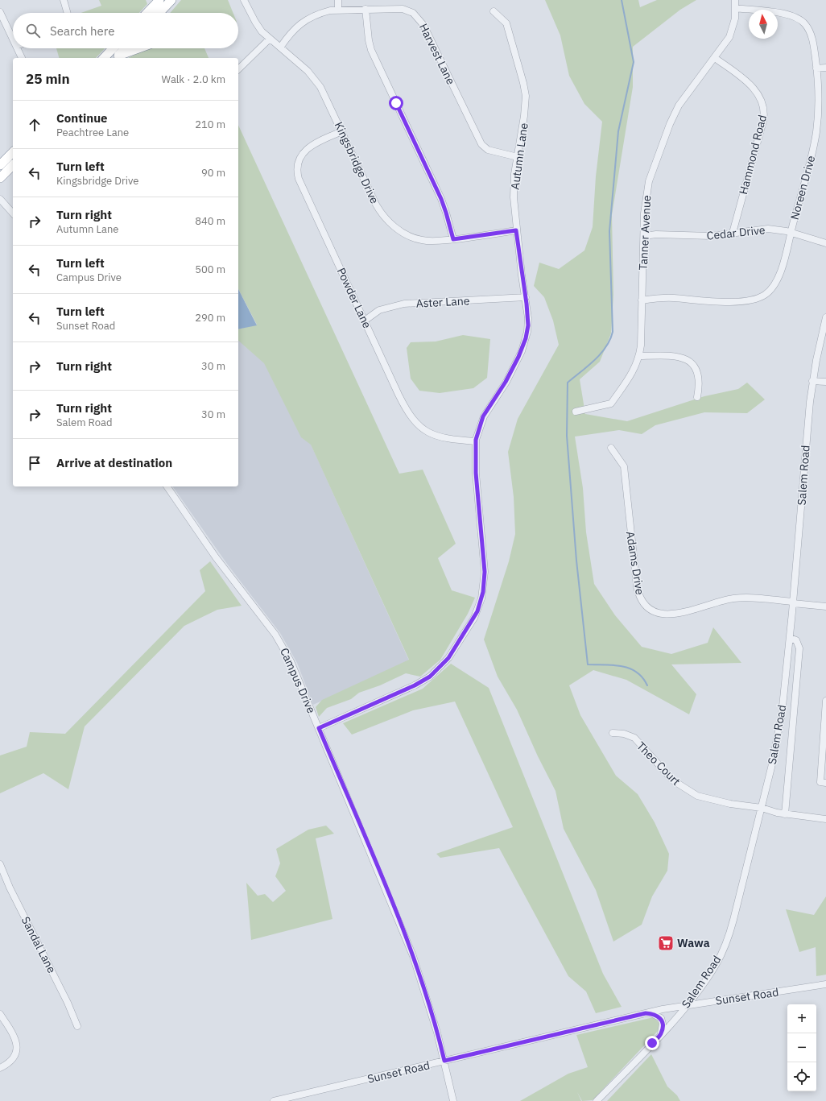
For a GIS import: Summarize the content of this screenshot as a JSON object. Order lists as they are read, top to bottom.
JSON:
{
  "streets": {
    "street": [
      "Harvest Lane",
      "Hammond Road",
      "Autumn Lane",
      "Kingsbridge Drive",
      "Noreen Drive",
      "Tanner Avenue",
      "Cedar Drive",
      "Powder Lane",
      "Aster Lane",
      "Salem Road",
      "Adams Drive",
      "Campus Drive",
      "Theo Court",
      "Sandal Lane",
      "Sunset Road"
    ]
  },
  "crossings": [
    ["Harvest Lane", "Autumn Lane"],
    ["Harvest Lane", "Kingsbridge Drive"],
    ["Hammond Road", "Tanner Avenue"],
    ["Hammond Road", "Cedar Drive"],
    ["Autumn Lane", "Kingsbridge Drive"],
    ["Autumn Lane", "Powder Lane"],
    ["Autumn Lane", "Aster Lane"],
    ["Autumn Lane", "Campus Drive"],
    ["Kingsbridge Drive", "Powder Lane"],
    ["Noreen Drive", "Tanner Avenue"],
    ["Noreen Drive", "Cedar Drive"],
    ["Tanner Avenue", "Cedar Drive"],
    ["Powder Lane", "Aster Lane"],
    ["Salem Road", "Adams Drive"],
    ["Salem Road", "Theo Court"],
    ["Salem Road", "Sunset Road"],
    ["Campus Drive", "Sunset Road"]
  ],
  "places": {
    "supermarket": ["Wawa"]
  },
  "north": "top",
  "page": {
    "search": "Search here",
    "heading": ["25 min", "Walk · 2.0 km"],
    "list": [
      ["Continue", "Peachtree Lane", "210 m"],
      ["Turn left", "Kingsbridge Drive", "90 m"],
      ["Turn right", "Autumn Lane", "840 m"],
      ["Turn left", "Campus Drive", "500 m"],
      ["Turn left", "Sunset Road", "290 m"],
      ["Turn right", "30 m"],
      ["Turn right", "Salem Road", "30 m"],
      "Arrive at destination"
    ],
    "map_buttons": ["+", "−"]
  }
}
